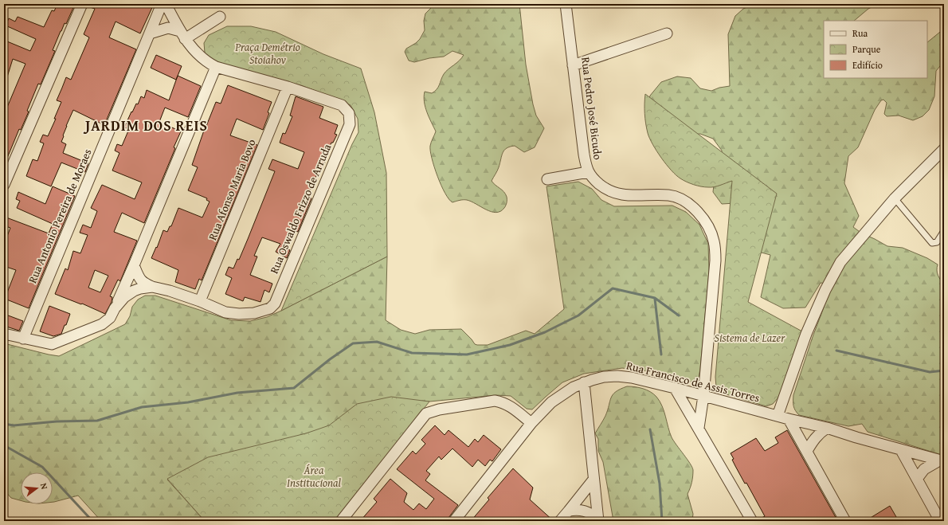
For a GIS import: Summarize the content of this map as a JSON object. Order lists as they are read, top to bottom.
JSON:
{
  "streets": {
    "street": [
      "Rua Pedro José Bicudo",
      "Rua Afonso Maria Bovo",
      "Rua Oswaldo Frizzo de Arruda",
      "Rua Antonio Pereira de Moraes",
      "Rua Francisco de Assis Torres"
    ]
  },
  "crossings": [
    ["Rua Pedro José Bicudo", "Rua Francisco de Assis Torres"],
    ["Rua Afonso Maria Bovo", "Rua Oswaldo Frizzo de Arruda"]
  ],
  "districts": ["JARDIM DOS REIS"],
  "parks": ["Praça Demétrio Stoiahov", "Sistema de Lazer", "Área Institucional"],
  "legend": ["Rua", "Parque", "Edifício"],
  "north": "right"
}
